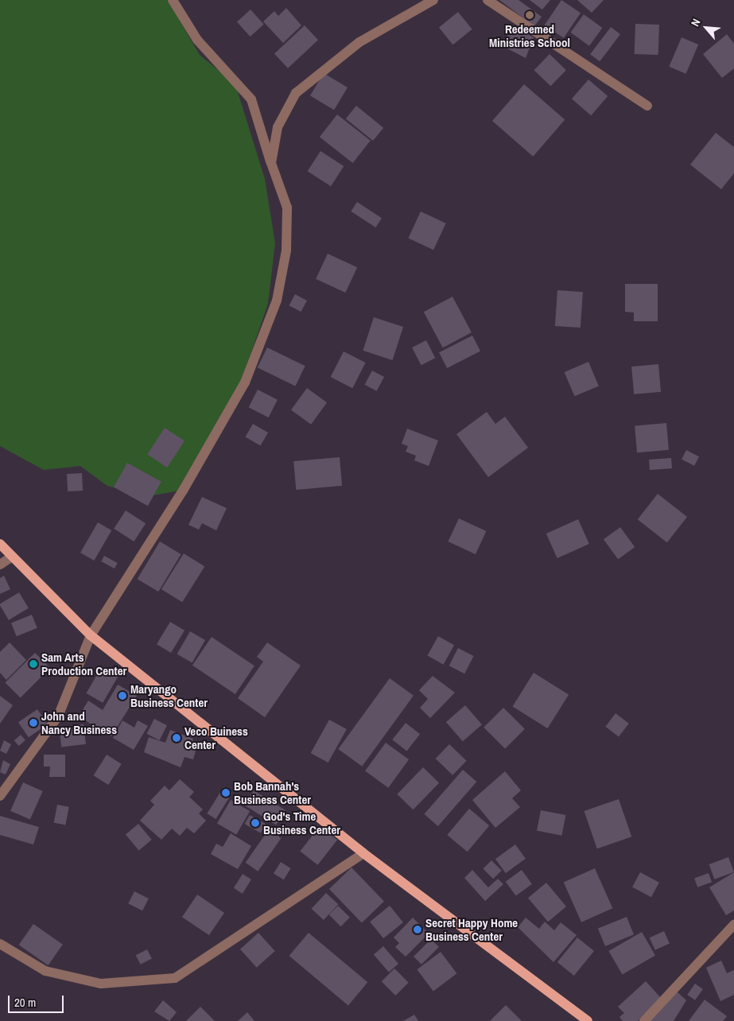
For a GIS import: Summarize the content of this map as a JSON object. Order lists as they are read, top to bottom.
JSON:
{
  "places": [
    "Redeemed Ministries School",
    "Sam Arts Production Center",
    "Maryango Business Center",
    "John and Nancy Business",
    "Veco Buiness Center",
    "Bob Bannah's Business Center",
    "God's Time Business Center",
    "Secret Happy Home Business Center"
  ],
  "scale_bar": "20 m",
  "north": "top left"
}
